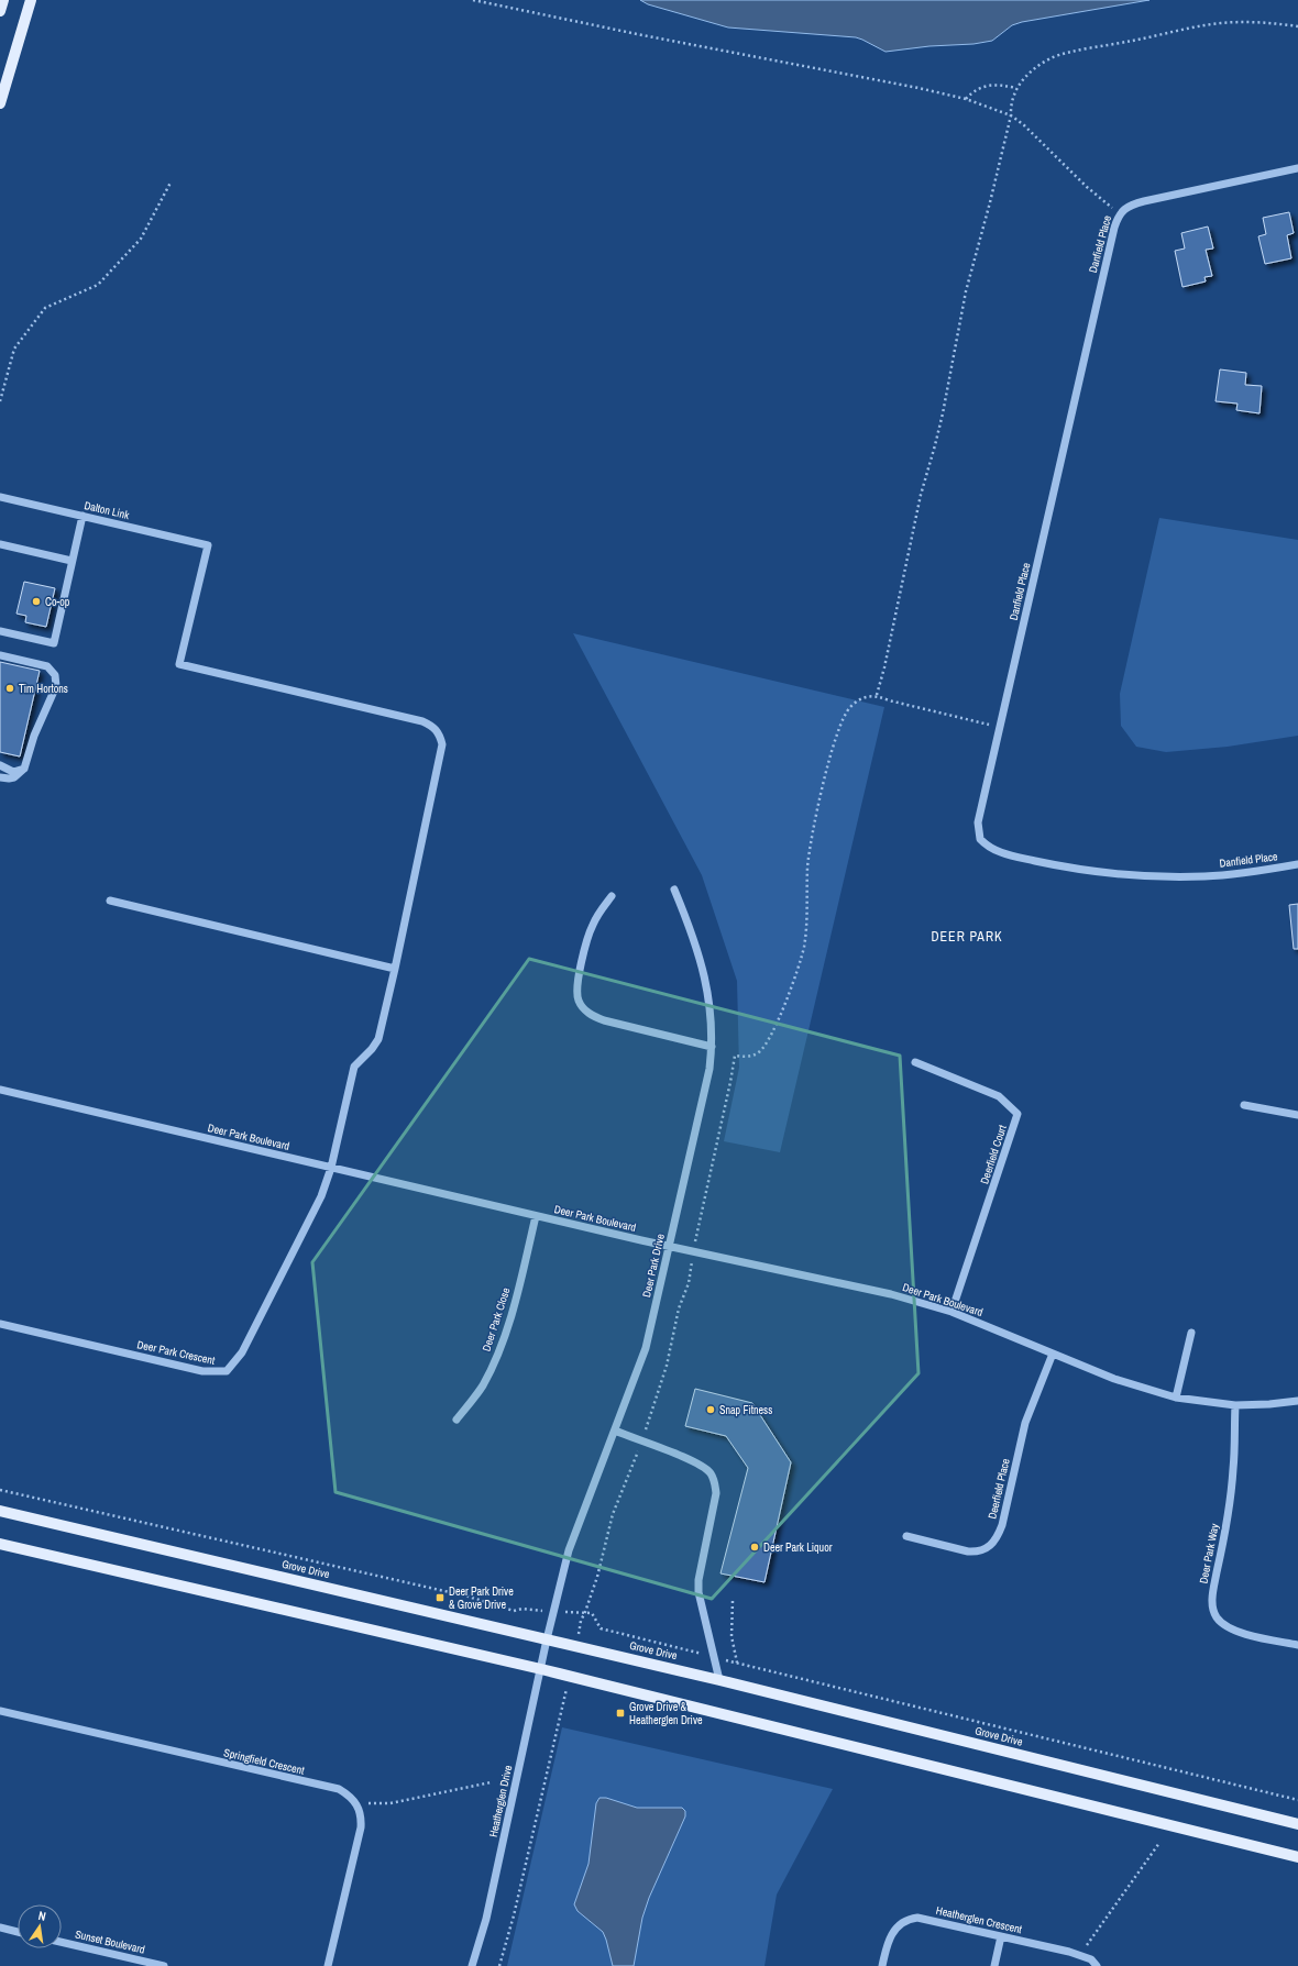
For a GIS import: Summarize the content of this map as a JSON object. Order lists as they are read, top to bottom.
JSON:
{
  "streets": {
    "main road": ["Grove Drive"],
    "street": [
      "Danfield Place",
      "Dalton Link",
      "Deer Park Boulevard",
      "Deerfield Court",
      "Deer Park Drive",
      "Deer Park Close",
      "Deer Park Crescent",
      "Deerfield Place",
      "Deer Park Way",
      "Springfield Crescent",
      "Heatherglen Drive",
      "Heatherglen Crescent",
      "Sunset Boulevard"
    ]
  },
  "crossings": [
    ["Deer Park Boulevard", "Deerfield Court"],
    ["Deer Park Boulevard", "Deer Park Drive"],
    ["Deer Park Boulevard", "Deer Park Close"],
    ["Deer Park Boulevard", "Deer Park Crescent"],
    ["Deer Park Boulevard", "Deerfield Place"],
    ["Deer Park Boulevard", "Deer Park Way"],
    ["Deer Park Drive", "Grove Drive"],
    ["Deer Park Drive", "Heatherglen Drive"],
    ["Grove Drive", "Heatherglen Drive"]
  ],
  "districts": ["DEER PARK"],
  "places": {
    "other": [
      "Co-op",
      "Tim Hortons",
      "Snap Fitness",
      "Deer Park Liquor"
    ],
    "transit": ["Deer Park Drive & Grove Drive", "Grove Drive & Heatherglen Drive"]
  },
  "north": "top"
}
